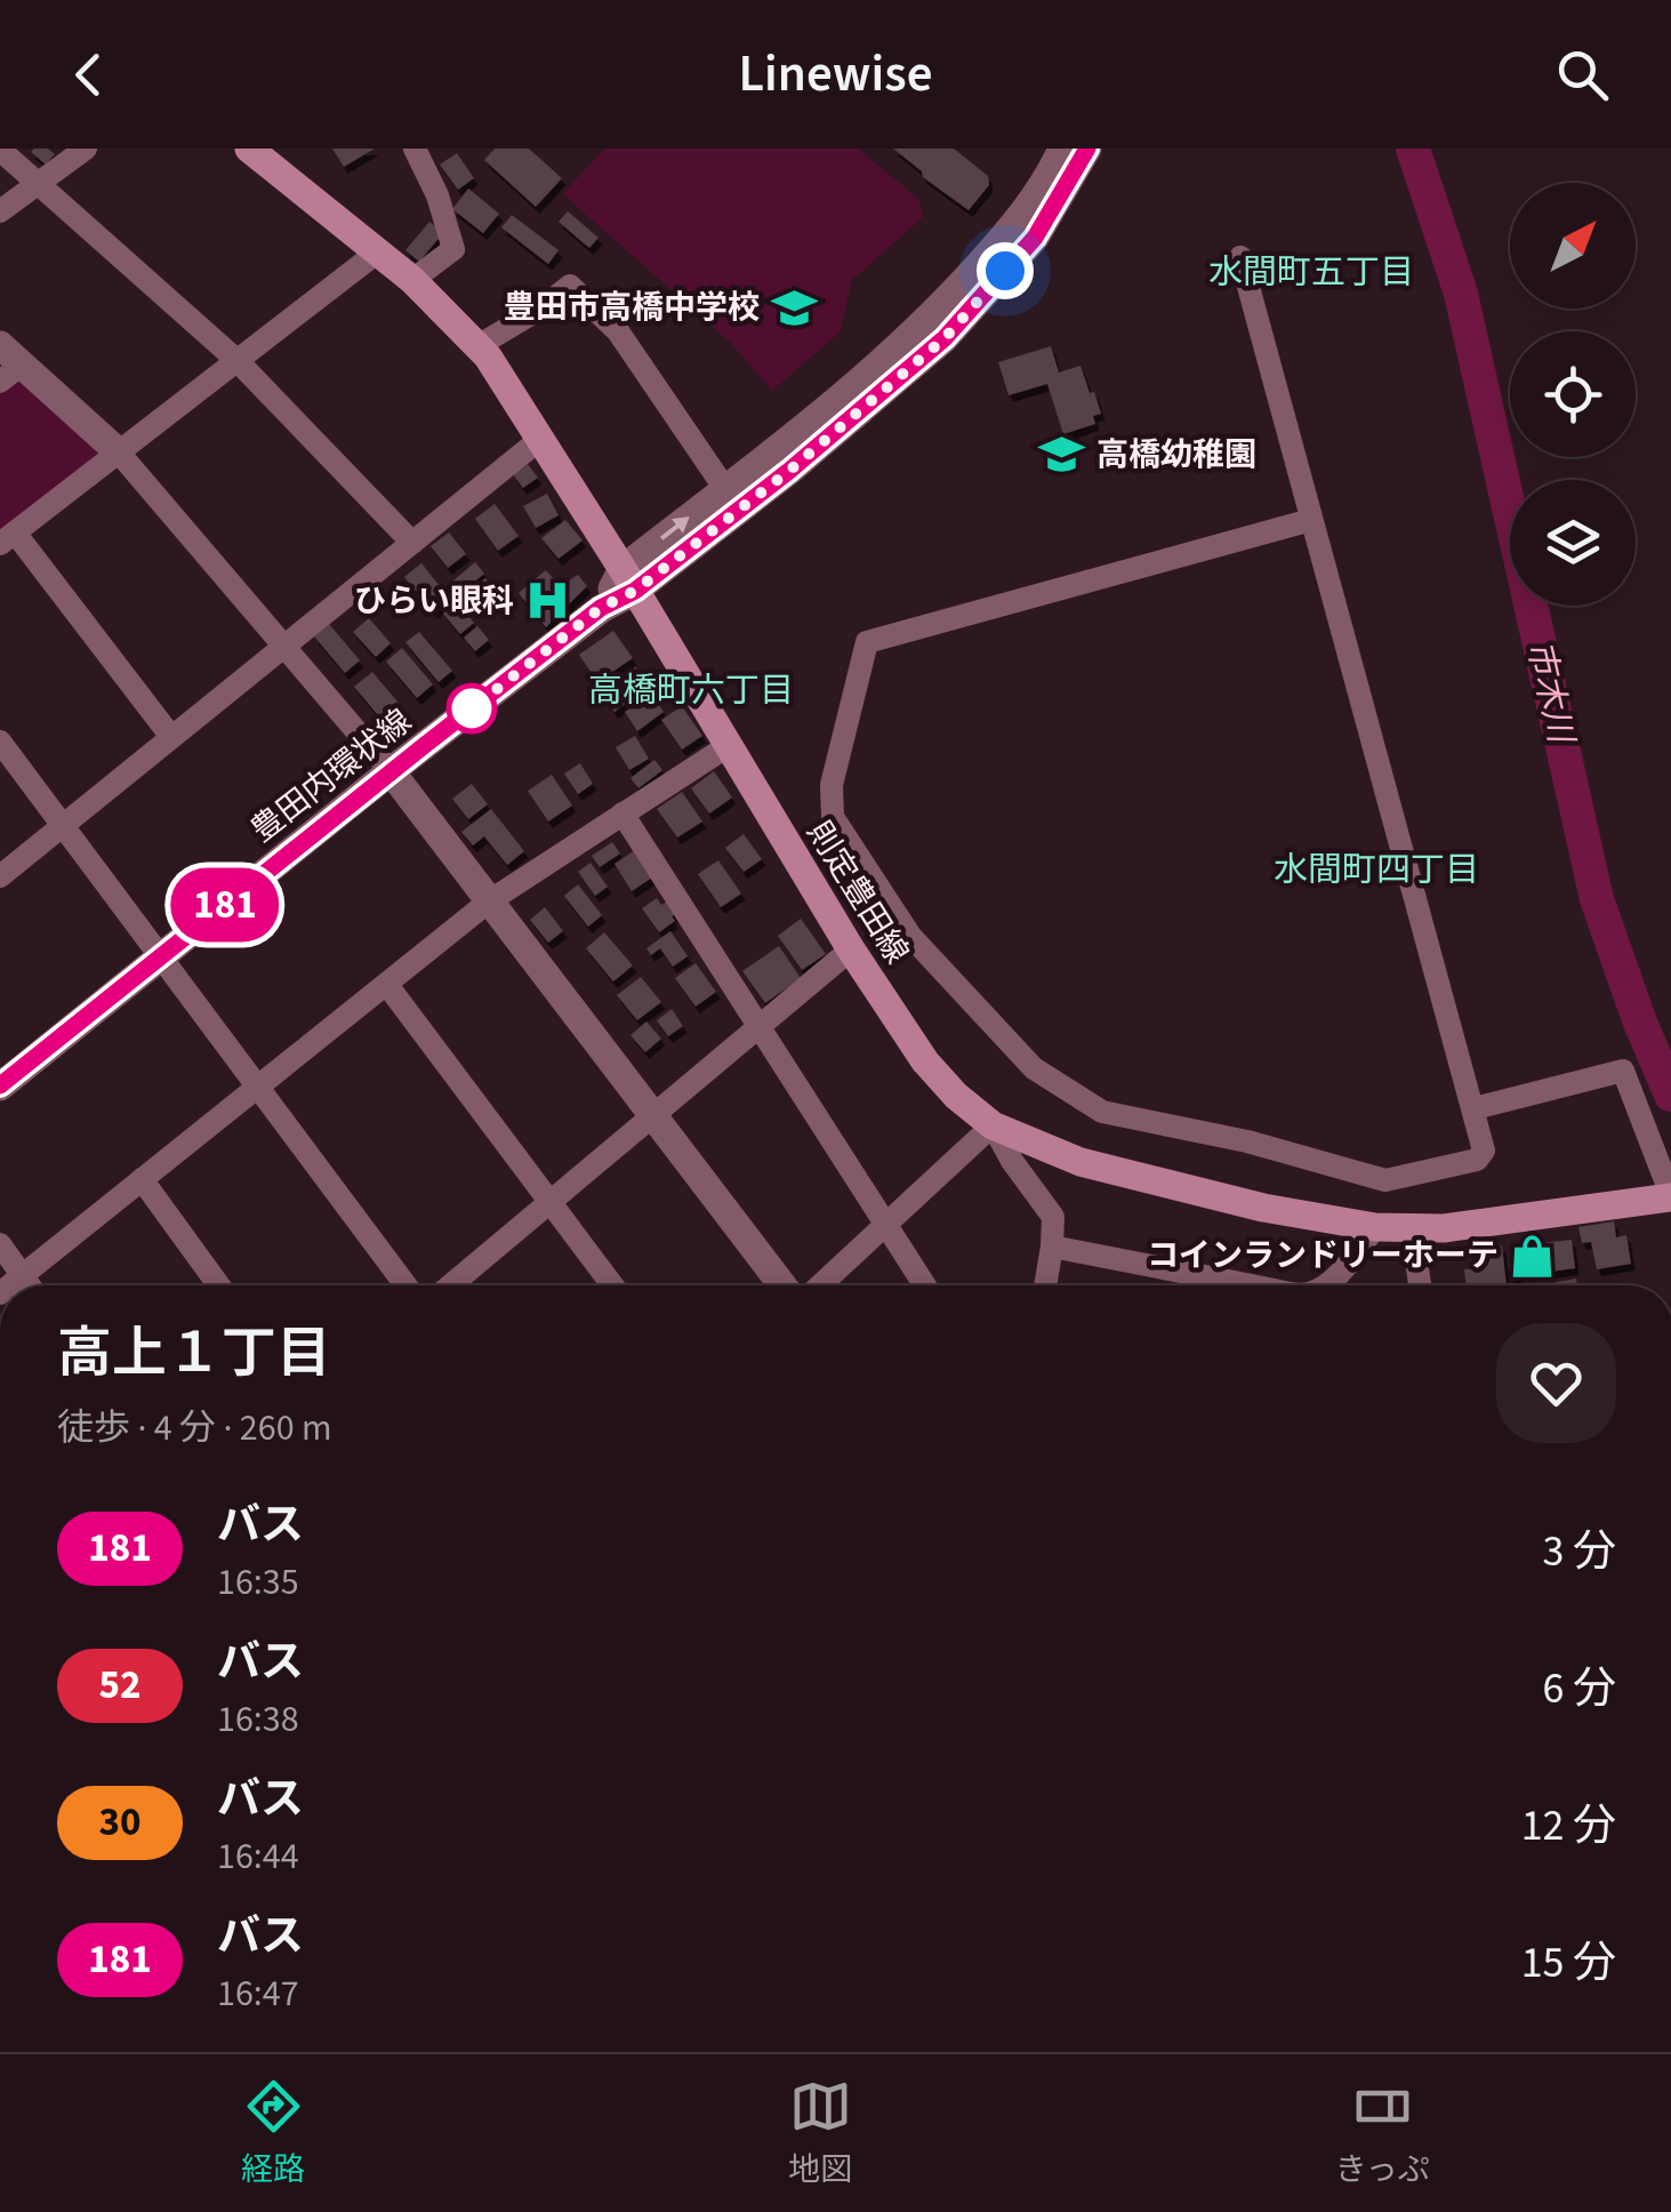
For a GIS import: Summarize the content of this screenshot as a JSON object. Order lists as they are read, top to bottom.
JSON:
{
  "streets": {
    "main road": ["則定豊田線"],
    "street": ["豊田内環状線"]
  },
  "crossings": [
    ["豊田内環状線", "則定豊田線"]
  ],
  "districts": ["水間町五丁目", "高橋町六丁目", "水間町四丁目"],
  "water": ["市木川"],
  "places": {
    "school or university": ["豊田市高橋中学校", "高橋幼稚園"],
    "hospital": ["ひらい眼科"],
    "shop": ["コインランドリーホーテ"]
  },
  "lines": ["bus line 181"],
  "north": "top right",
  "page": {
    "header": "Linewise",
    "on_map": "181",
    "heading": ["高上１丁目", "徒歩 · 4 分 · 260 m"],
    "list": [
      {
        "mark": "181",
        "name": "バス",
        "note": "16:35",
        "value": "3 分"
      },
      {
        "mark": "52",
        "name": "バス",
        "note": "16:38",
        "value": "6 分"
      },
      {
        "mark": "30",
        "name": "バス",
        "note": "16:44",
        "value": "12 分"
      },
      {
        "mark": "181",
        "name": "バス",
        "note": "16:47",
        "value": "15 分"
      }
    ],
    "tabs": ["経路", "地図", "きっぷ"]
  }
}
